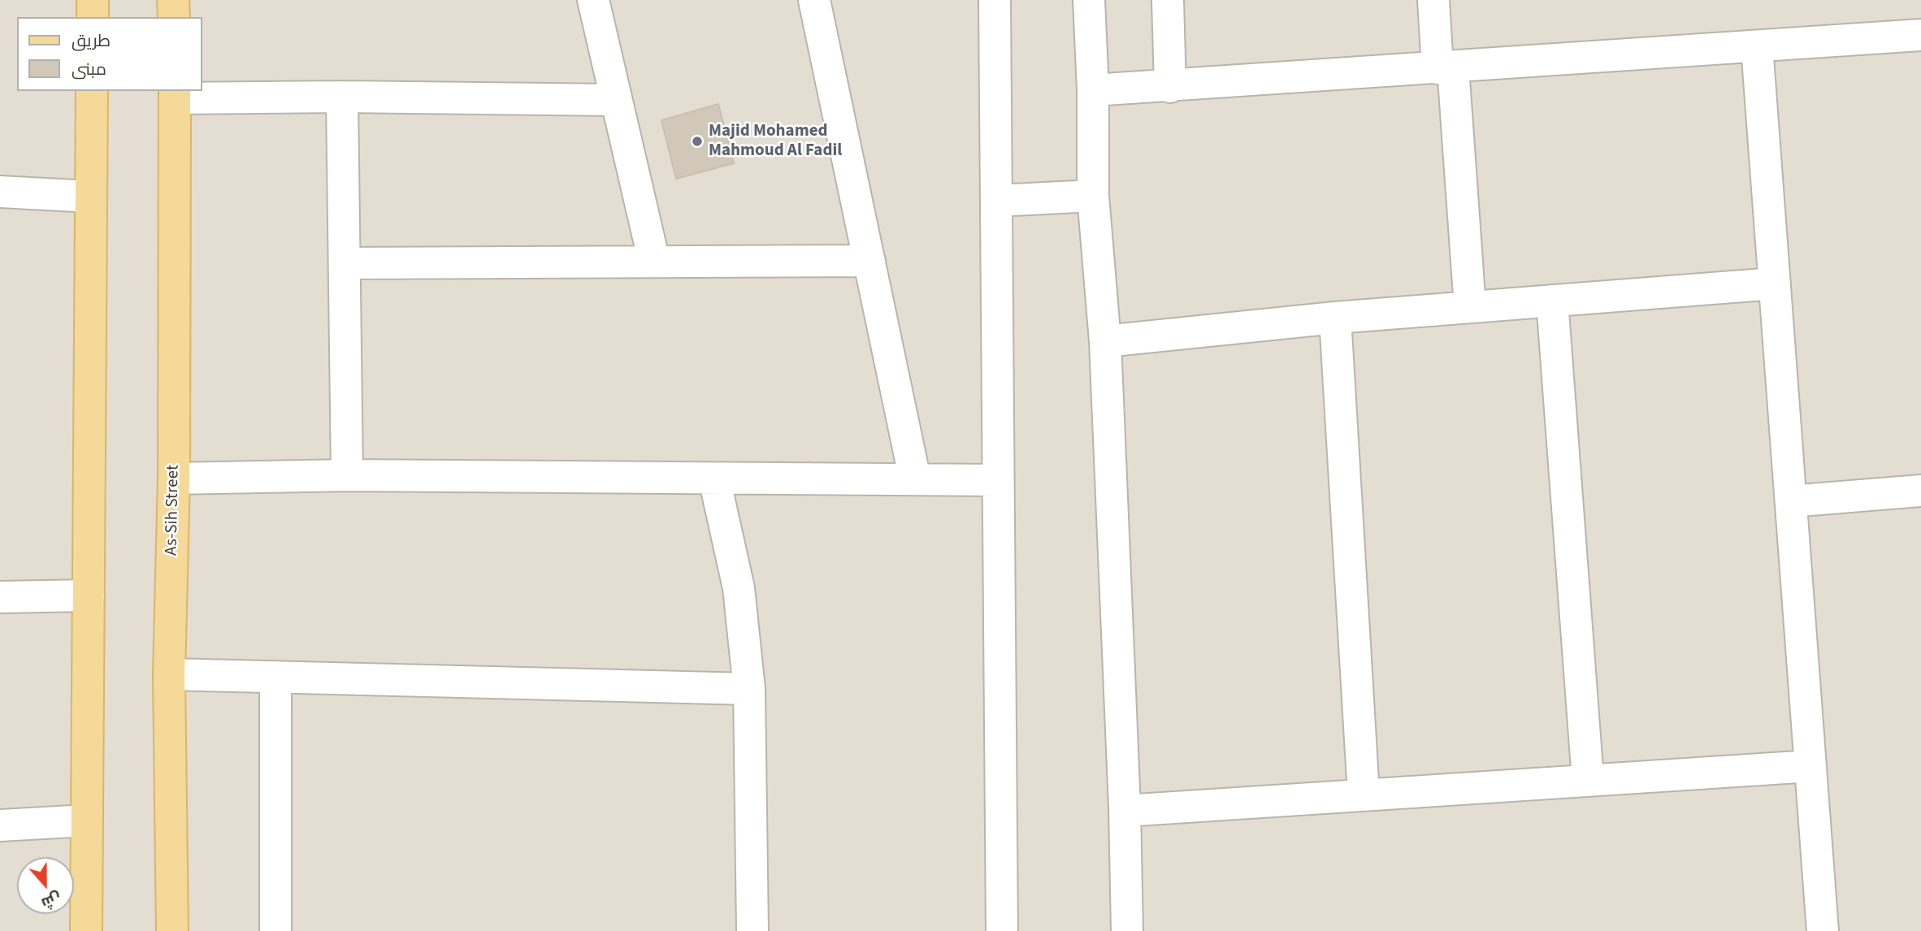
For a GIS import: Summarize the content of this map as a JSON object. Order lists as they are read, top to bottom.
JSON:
{
  "streets": {
    "main road": ["As-Sih Street"]
  },
  "places": ["Majid Mohamed Mahmoud Al Fadil"],
  "legend": ["طريق", "مبنى"],
  "north": "bottom"
}
